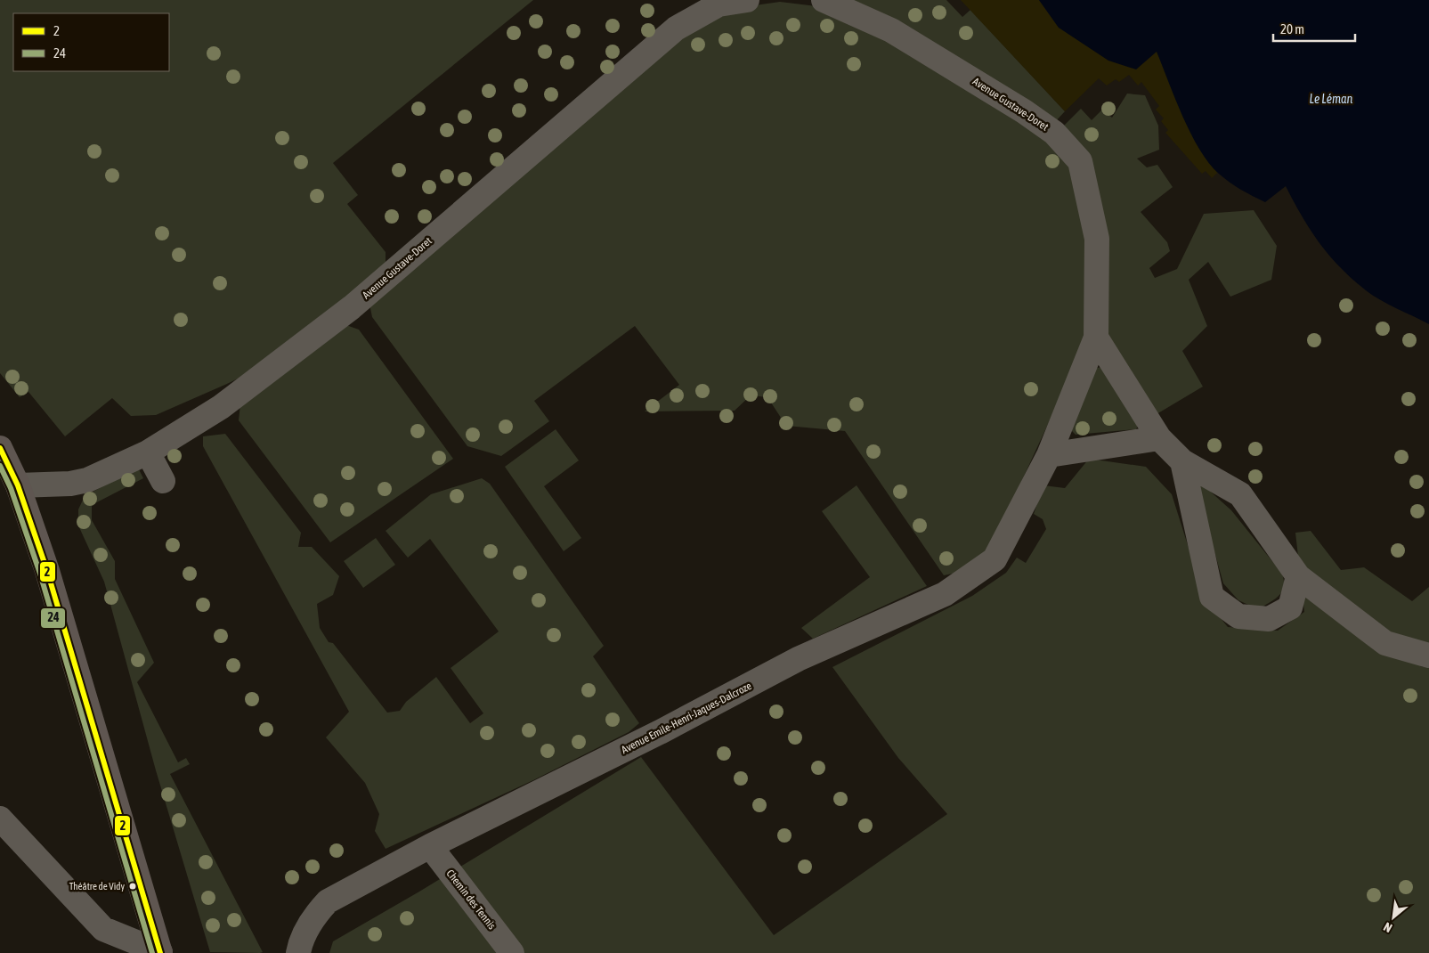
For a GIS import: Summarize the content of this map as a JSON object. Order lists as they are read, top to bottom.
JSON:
{
  "streets": {
    "street": ["Avenue Gustave-Doret", "Avenue Emile-Henri-Jaques-Dalcroze", "Chemin des Tennis"]
  },
  "crossings": [
    ["Avenue Gustave-Doret", "Avenue Emile-Henri-Jaques-Dalcroze"],
    ["Avenue Emile-Henri-Jaques-Dalcroze", "Chemin des Tennis"]
  ],
  "water": ["Le Léman"],
  "places": ["Théâtre de Vidy"],
  "lines": ["transit line 2", "transit line 24"],
  "legend": ["2", "24"],
  "scale_bar": "20 m",
  "north": "bottom left"
}
